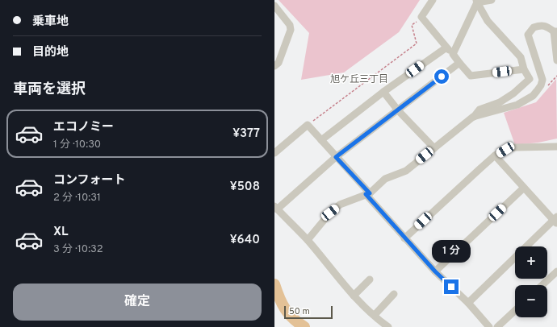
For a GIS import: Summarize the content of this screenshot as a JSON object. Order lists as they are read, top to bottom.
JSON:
{
  "districts": ["旭ケ丘三丁目"],
  "scale_bar": "50 m",
  "page": {
    "banner": ["乗車地", "目的地"],
    "heading": "車両を選択",
    "list": [
      {
        "name": "エコノミー",
        "note": "1 分 · 10:30",
        "value": "¥377"
      },
      {
        "name": "コンフォート",
        "note": "2 分 · 10:31",
        "value": "¥508"
      },
      {
        "name": "XL",
        "note": "3 分 · 10:32",
        "value": "¥640"
      }
    ],
    "bubble": "1 分",
    "map_buttons": ["+", "−"],
    "buttons": "確定",
    "scale": "50 m"
  }
}
